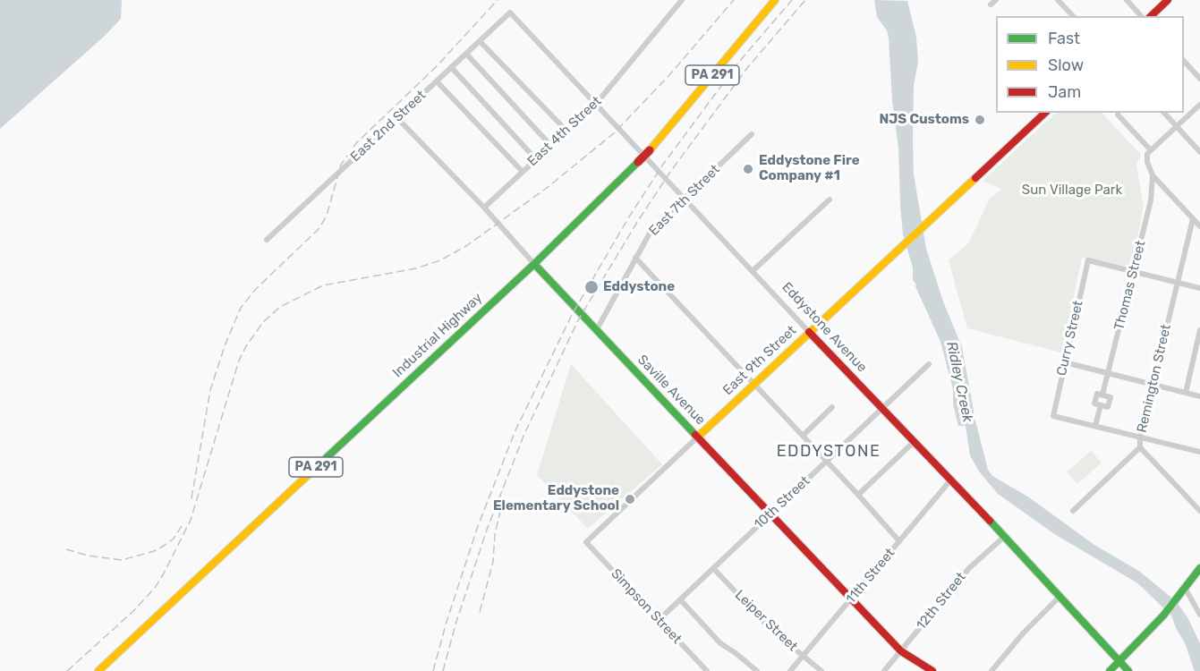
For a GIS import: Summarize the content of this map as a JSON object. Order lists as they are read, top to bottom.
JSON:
{
  "streets": {
    "street": [
      "PA 291",
      "East 2nd Street",
      "East 4th Street",
      "East 7th Street",
      "Thomas Street",
      "Eddystone Avenue",
      "Industrial Highway",
      "Curry Street",
      "East 9th Street",
      "Remington Street",
      "Saville Avenue",
      "10th Street",
      "11th Street",
      "12th Street",
      "Simpson Street",
      "Leiper Street"
    ]
  },
  "crossings": [
    ["East 2nd Street", "Eddystone Avenue"],
    ["East 2nd Street", "Saville Avenue"],
    ["East 4th Street", "Eddystone Avenue"],
    ["East 4th Street", "Saville Avenue"],
    ["East 7th Street", "Eddystone Avenue"],
    ["East 7th Street", "Saville Avenue"],
    ["Thomas Street", "Curry Street"],
    ["Eddystone Avenue", "East 9th Street"],
    ["Eddystone Avenue", "10th Street"],
    ["Eddystone Avenue", "11th Street"],
    ["Eddystone Avenue", "12th Street"],
    ["Industrial Highway", "Saville Avenue"],
    ["East 9th Street", "Saville Avenue"],
    ["East 9th Street", "Simpson Street"],
    ["Saville Avenue", "10th Street"],
    ["Saville Avenue", "11th Street"],
    ["Saville Avenue", "12th Street"],
    ["10th Street", "Simpson Street"],
    ["10th Street", "Leiper Street"],
    ["11th Street", "Leiper Street"]
  ],
  "districts": ["EDDYSTONE"],
  "water": ["Ridley Creek"],
  "parks": ["Sun Village Park"],
  "places": [
    "NJS Customs",
    "Eddystone Fire Company #1",
    "Eddystone",
    "Eddystone Elementary School"
  ],
  "legend": ["Fast", "Slow", "Jam"]
}
